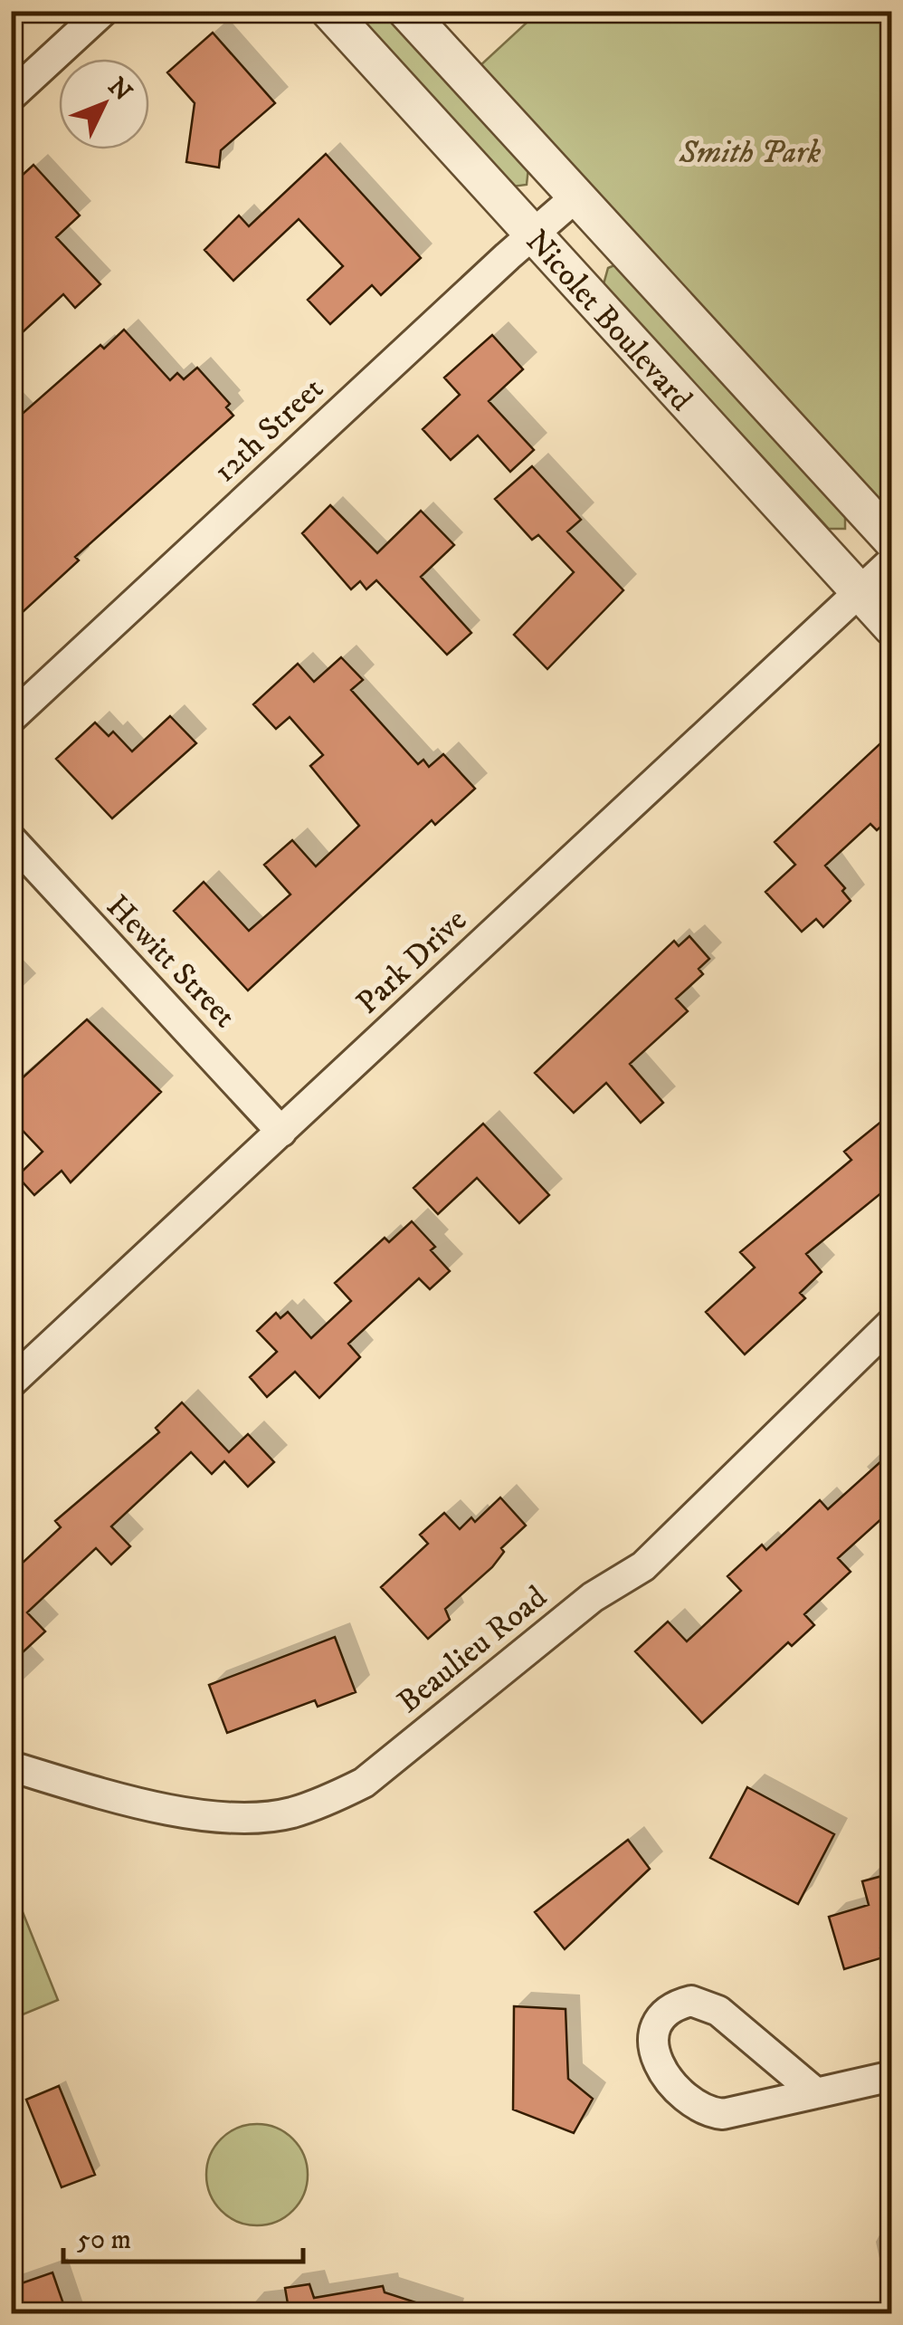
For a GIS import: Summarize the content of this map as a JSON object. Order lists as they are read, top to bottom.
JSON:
{
  "streets": {
    "street": [
      "Nicolet Boulevard",
      "12th Street",
      "Hewitt Street",
      "Park Drive",
      "Beaulieu Road"
    ]
  },
  "crossings": [
    ["Nicolet Boulevard", "12th Street"],
    ["Nicolet Boulevard", "Park Drive"],
    ["Hewitt Street", "Park Drive"]
  ],
  "parks": ["Smith Park"],
  "scale_bar": "50 m",
  "north": "top right"
}
